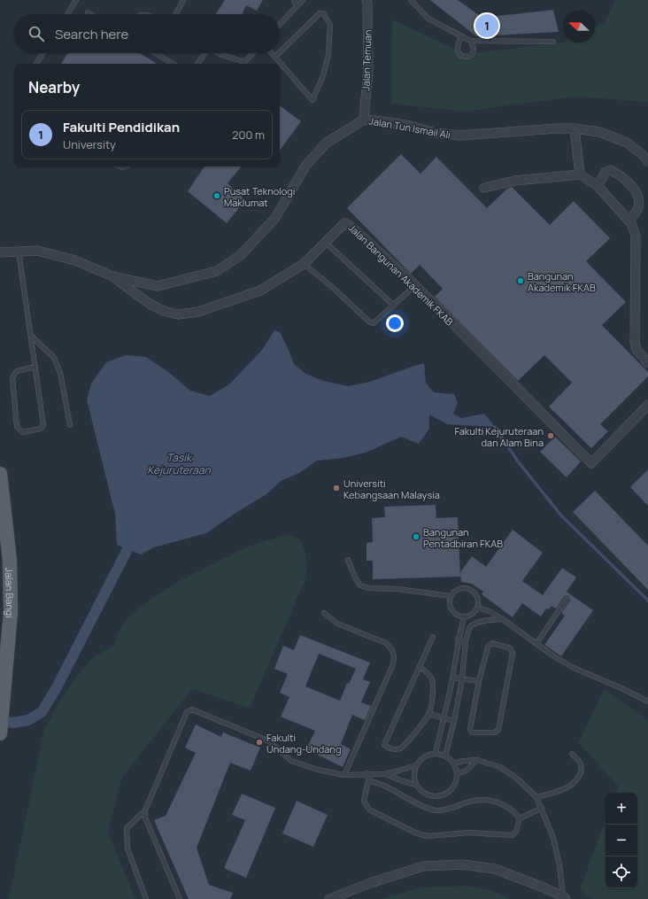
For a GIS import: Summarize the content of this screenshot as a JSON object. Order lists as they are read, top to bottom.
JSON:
{
  "streets": {
    "main road": ["Jalan Bangi"],
    "street": ["Jalan Temuan", "Jalan Tun Ismail Ali", "Jalan Bangunan Akademik FKAB"]
  },
  "crossings": [
    ["Jalan Temuan", "Jalan Tun Ismail Ali"],
    ["Jalan Tun Ismail Ali", "Jalan Bangunan Akademik FKAB"]
  ],
  "water": ["Tasik Kejuruteraan"],
  "places": [
    "Pusat Teknologi Maklumat",
    "Bangunan Akademik FKAB",
    "Fakulti Kejuruteraan dan Alam Bina",
    "Universiti Kebangsaan Malaysia",
    "Bangunan Pentadbiran FKAB",
    "Fakulti Undang-Undang"
  ],
  "north": "left",
  "page": {
    "pins": "1",
    "search": "Search here",
    "heading": "Nearby",
    "list": [
      {
        "mark": "1",
        "name": "Fakulti Pendidikan",
        "note": "University",
        "value": "200 m"
      }
    ],
    "map_buttons": ["+", "−"]
  }
}
